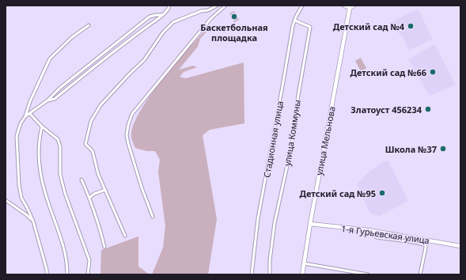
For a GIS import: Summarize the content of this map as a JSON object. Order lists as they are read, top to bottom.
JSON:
{
  "streets": {
    "main road": ["улица Мельнова", "1-я Гурьевская улица"],
    "street": ["улица Коммуны", "Стадионная улица"]
  },
  "crossings": [
    ["улица Коммуны", "Стадионная улица"],
    ["улица Мельнова", "1-я Гурьевская улица"]
  ],
  "places": [
    "Баскетбольная площадка",
    "Детский сад №4",
    "Детский сад №66",
    "Златоуст 456234",
    "Школа №37",
    "Детский сад №95"
  ]
}
